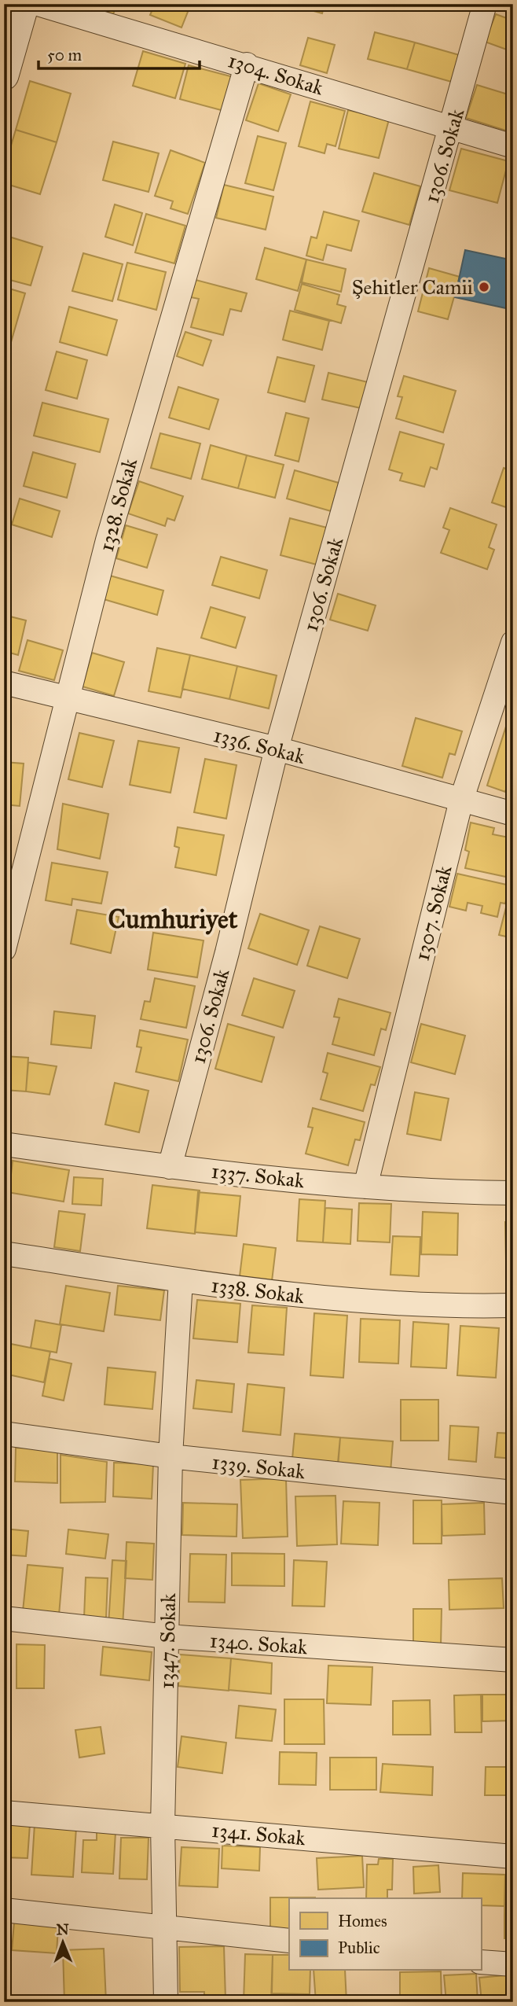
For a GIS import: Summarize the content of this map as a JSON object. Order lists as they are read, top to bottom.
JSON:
{
  "streets": {
    "street": [
      "1304. Sokak",
      "1306. Sokak",
      "1328. Sokak",
      "1336. Sokak",
      "1307. Sokak",
      "1337. Sokak",
      "1338. Sokak",
      "1339. Sokak",
      "1347. Sokak",
      "1340. Sokak",
      "1341. Sokak"
    ]
  },
  "crossings": [
    ["1304. Sokak", "1306. Sokak"],
    ["1304. Sokak", "1328. Sokak"],
    ["1306. Sokak", "1336. Sokak"],
    ["1306. Sokak", "1337. Sokak"],
    ["1328. Sokak", "1336. Sokak"],
    ["1336. Sokak", "1307. Sokak"],
    ["1307. Sokak", "1337. Sokak"],
    ["1338. Sokak", "1347. Sokak"],
    ["1339. Sokak", "1347. Sokak"],
    ["1347. Sokak", "1340. Sokak"],
    ["1347. Sokak", "1341. Sokak"]
  ],
  "districts": ["Cumhuriyet"],
  "places": ["Şehitler Camii"],
  "legend": ["Homes", "Public"],
  "scale_bar": "50 m",
  "north": "top"
}
